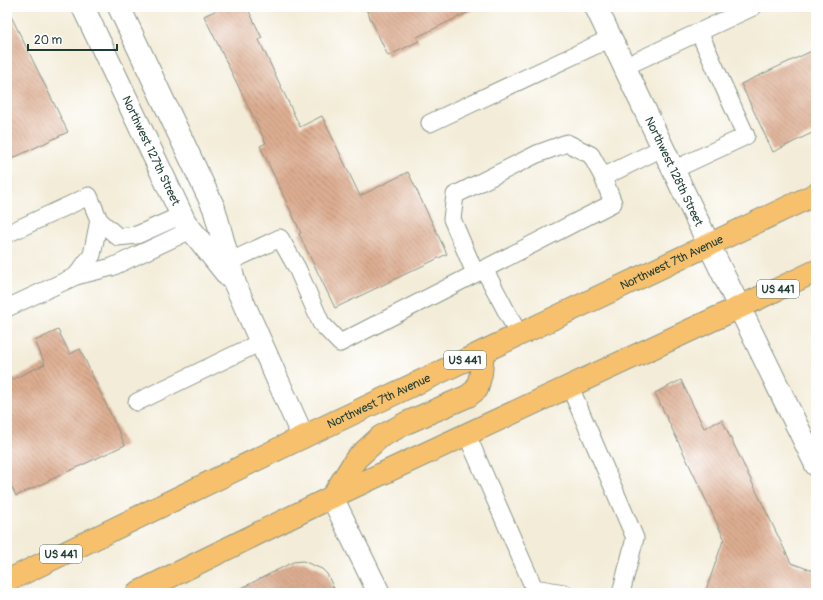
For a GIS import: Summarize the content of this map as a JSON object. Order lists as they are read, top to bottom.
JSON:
{
  "streets": {
    "main road": ["Northwest 7th Avenue", "US 441"],
    "street": ["Northwest 127th Street", "Northwest 128th Street"]
  },
  "crossings": [
    ["Northwest 127th Street", "Northwest 7th Avenue"],
    ["Northwest 128th Street", "Northwest 7th Avenue"],
    ["Northwest 128th Street", "US 441"]
  ],
  "scale_bar": "20 m"
}
